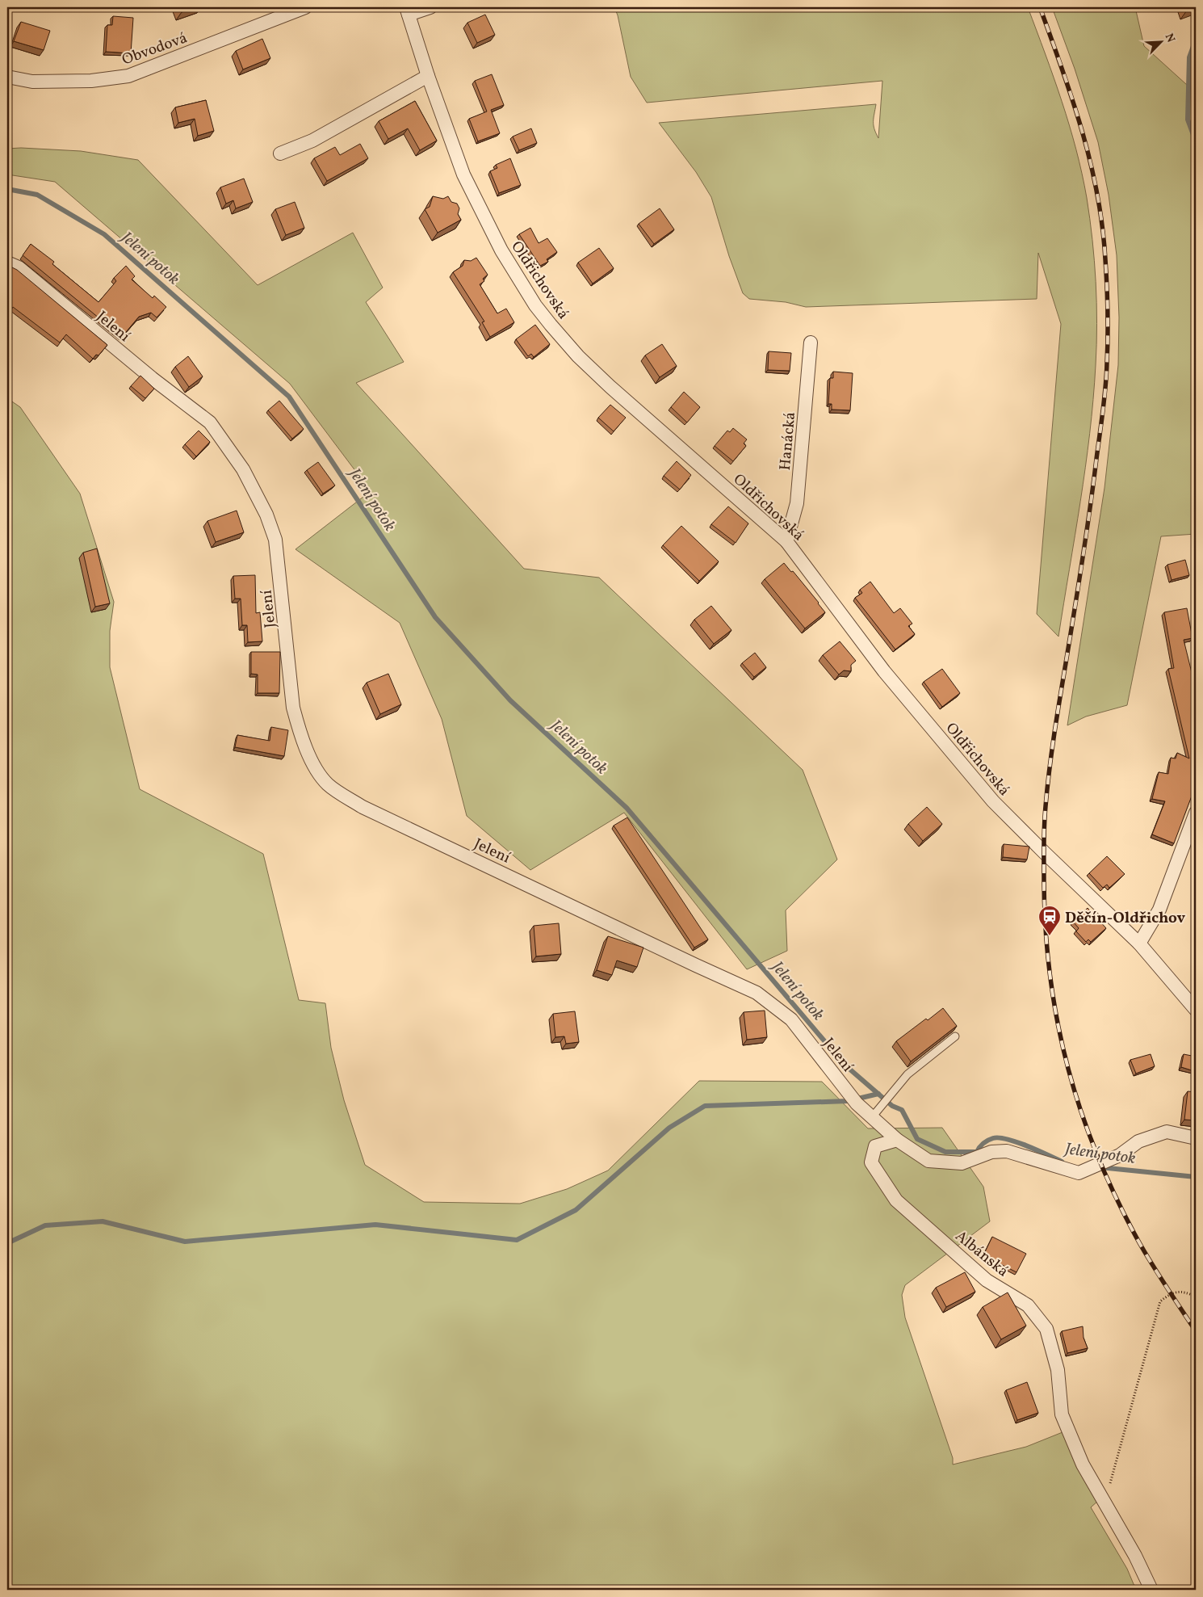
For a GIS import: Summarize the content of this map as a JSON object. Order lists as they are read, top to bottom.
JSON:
{
  "streets": {
    "street": [
      "Obvodová",
      "Oldřichovská",
      "Jelení",
      "Hanácká",
      "Albánská"
    ]
  },
  "crossings": [
    ["Oldřichovská", "Hanácká"],
    ["Jelení", "Albánská"]
  ],
  "water": ["Jelení potok"],
  "places": {
    "station": ["Děčín-Oldřichov"]
  },
  "north": "top right"
}
